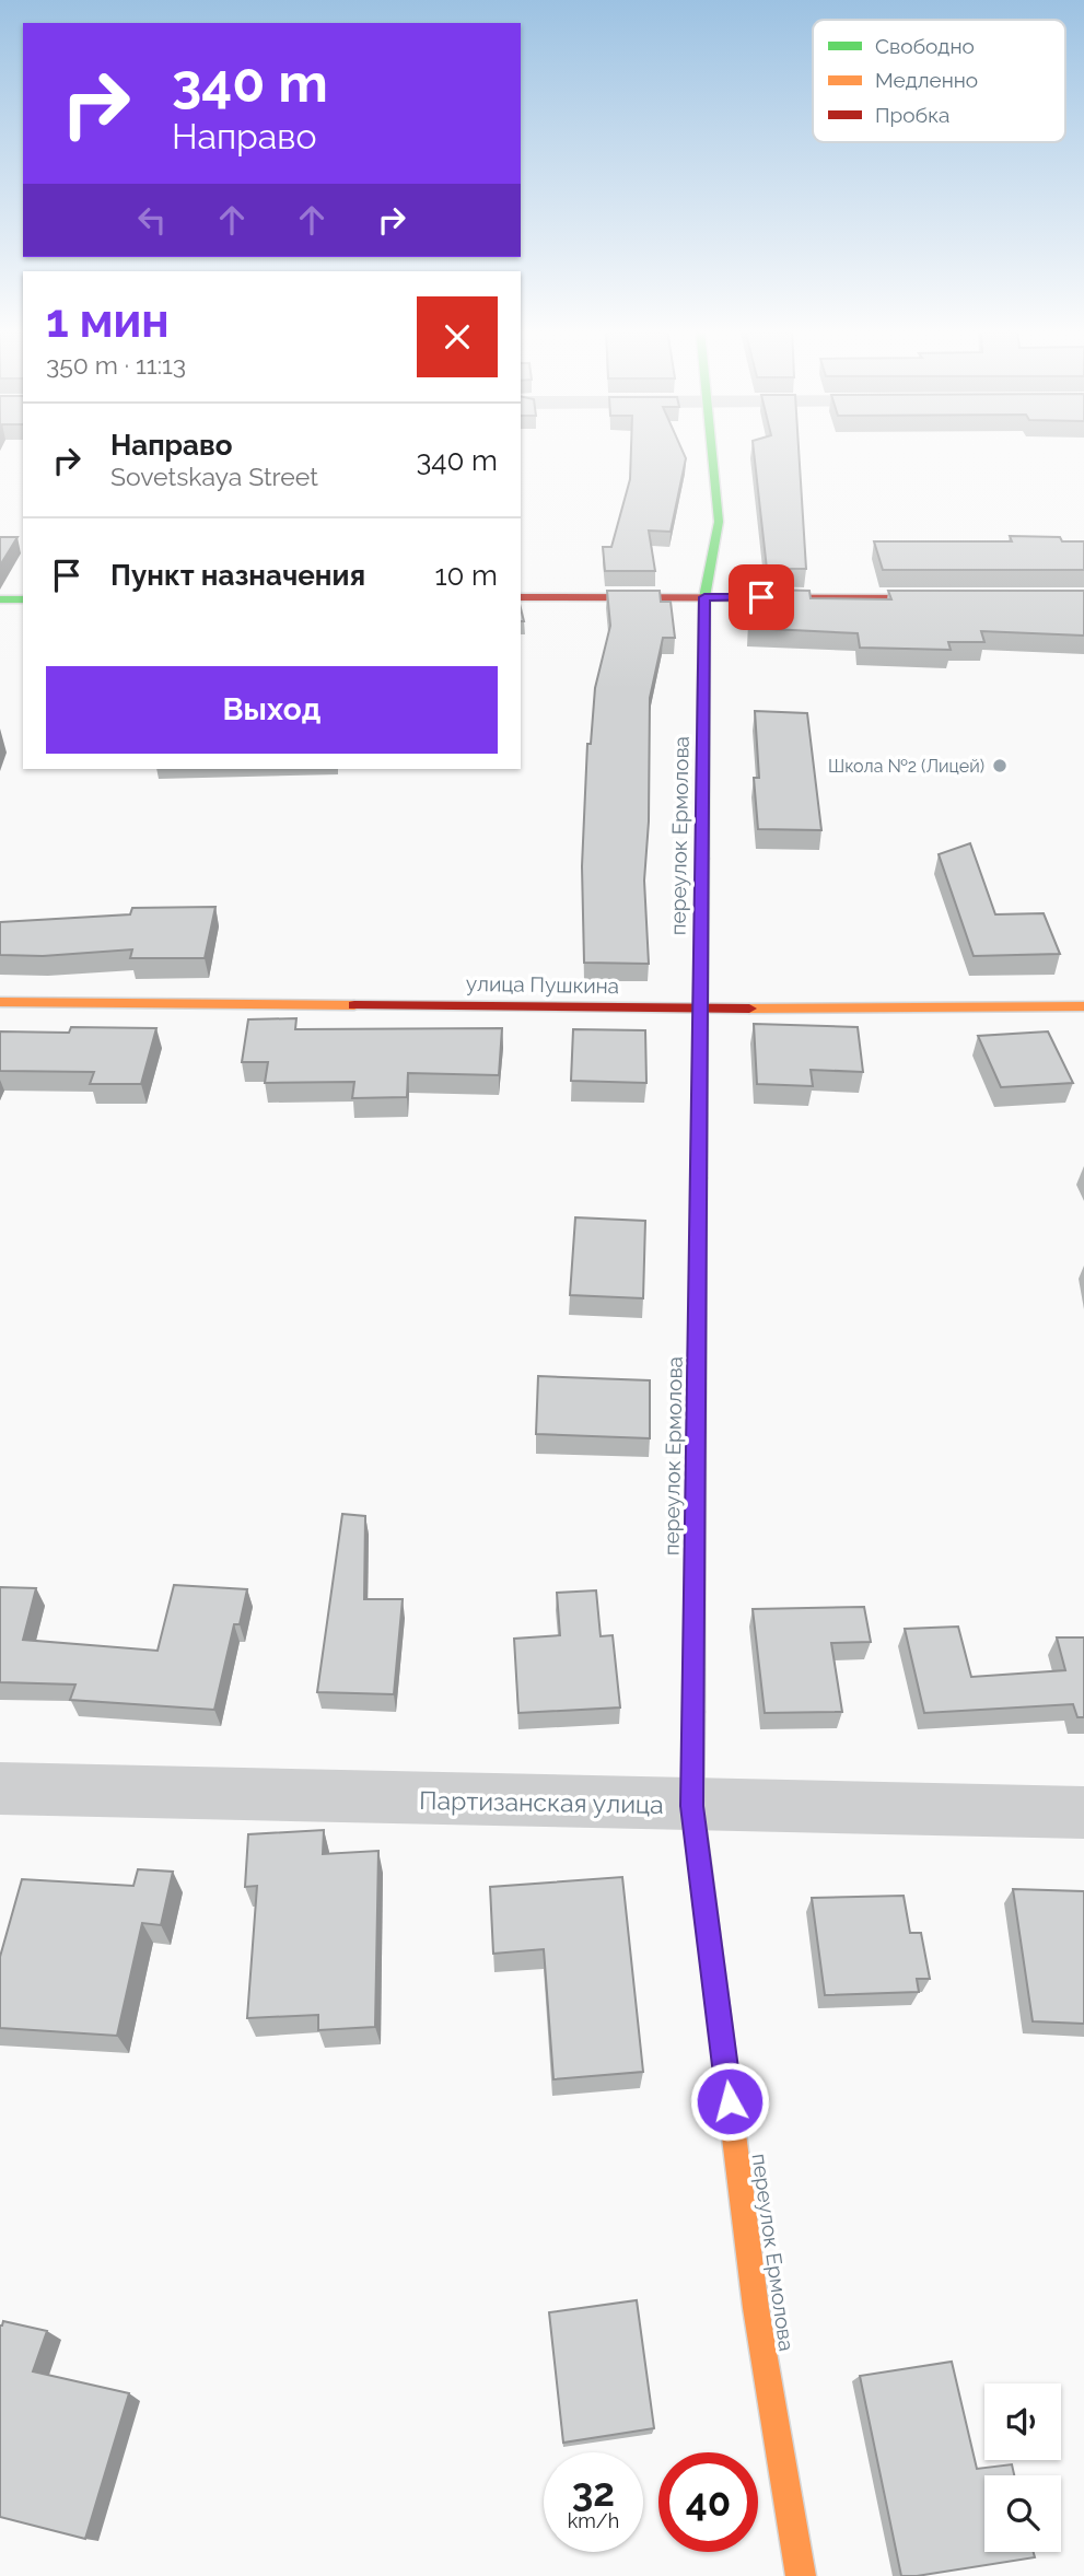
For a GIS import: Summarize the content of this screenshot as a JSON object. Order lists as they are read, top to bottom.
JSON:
{
  "streets": {
    "street": ["переулок Ермолова", "улица Пушкина", "Партизанская улица"]
  },
  "crossings": [
    ["переулок Ермолова", "улица Пушкина"],
    ["переулок Ермолова", "Партизанская улица"]
  ],
  "places": ["Школа №2 (Лицей)"],
  "legend": ["Свободно", "Медленно", "Пробка"],
  "page": {
    "turn": ["340 m", "Направо"],
    "heading": ["1 мин", "350 m · 11:13"],
    "list": [
      {
        "name": "Направо",
        "note": "Sovetskaya Street",
        "value": "340 m"
      },
      {
        "name": "Пункт назначения",
        "value": "10 m"
      }
    ],
    "buttons": "Выход",
    "speed": "32 km/h",
    "limit": "40"
  }
}
